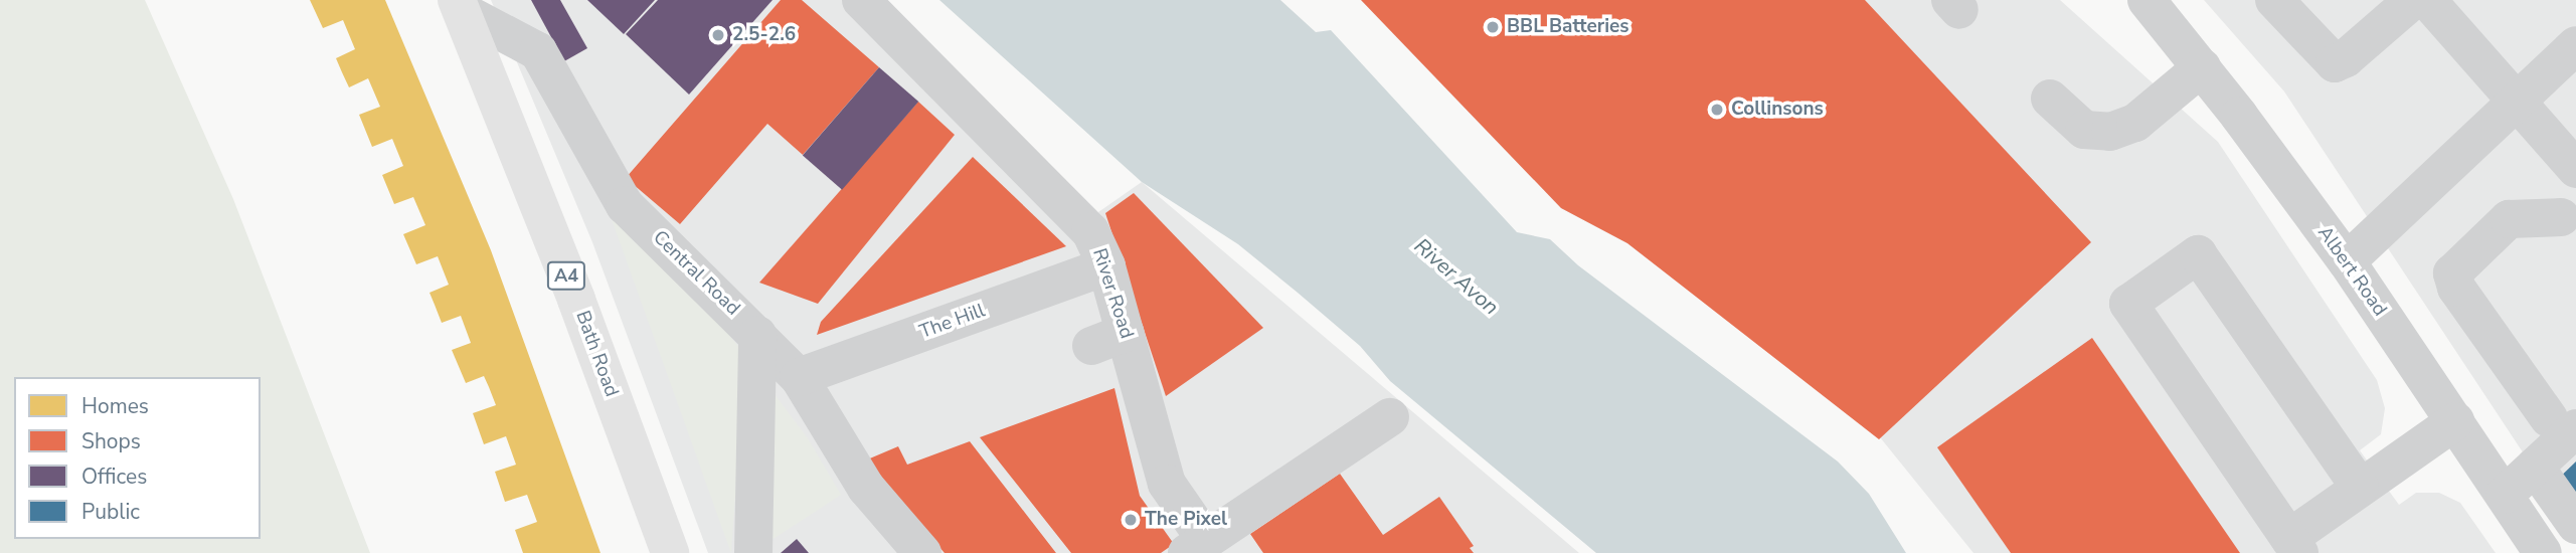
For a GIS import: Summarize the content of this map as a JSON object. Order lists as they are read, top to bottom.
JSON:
{
  "streets": {
    "highway": ["A4", "Bath Road"],
    "street": [
      "Albert Road",
      "Central Road",
      "River Road",
      "The Hill"
    ]
  },
  "crossings": [
    ["Central Road", "The Hill"],
    ["Central Road", "Bath Road"],
    ["River Road", "The Hill"]
  ],
  "water": ["River Avon"],
  "places": [
    "BBL Batteries",
    "2.5-2.6",
    "Collinsons",
    "The Pixel"
  ],
  "legend": [
    "Homes",
    "Shops",
    "Offices",
    "Public"
  ]
}
